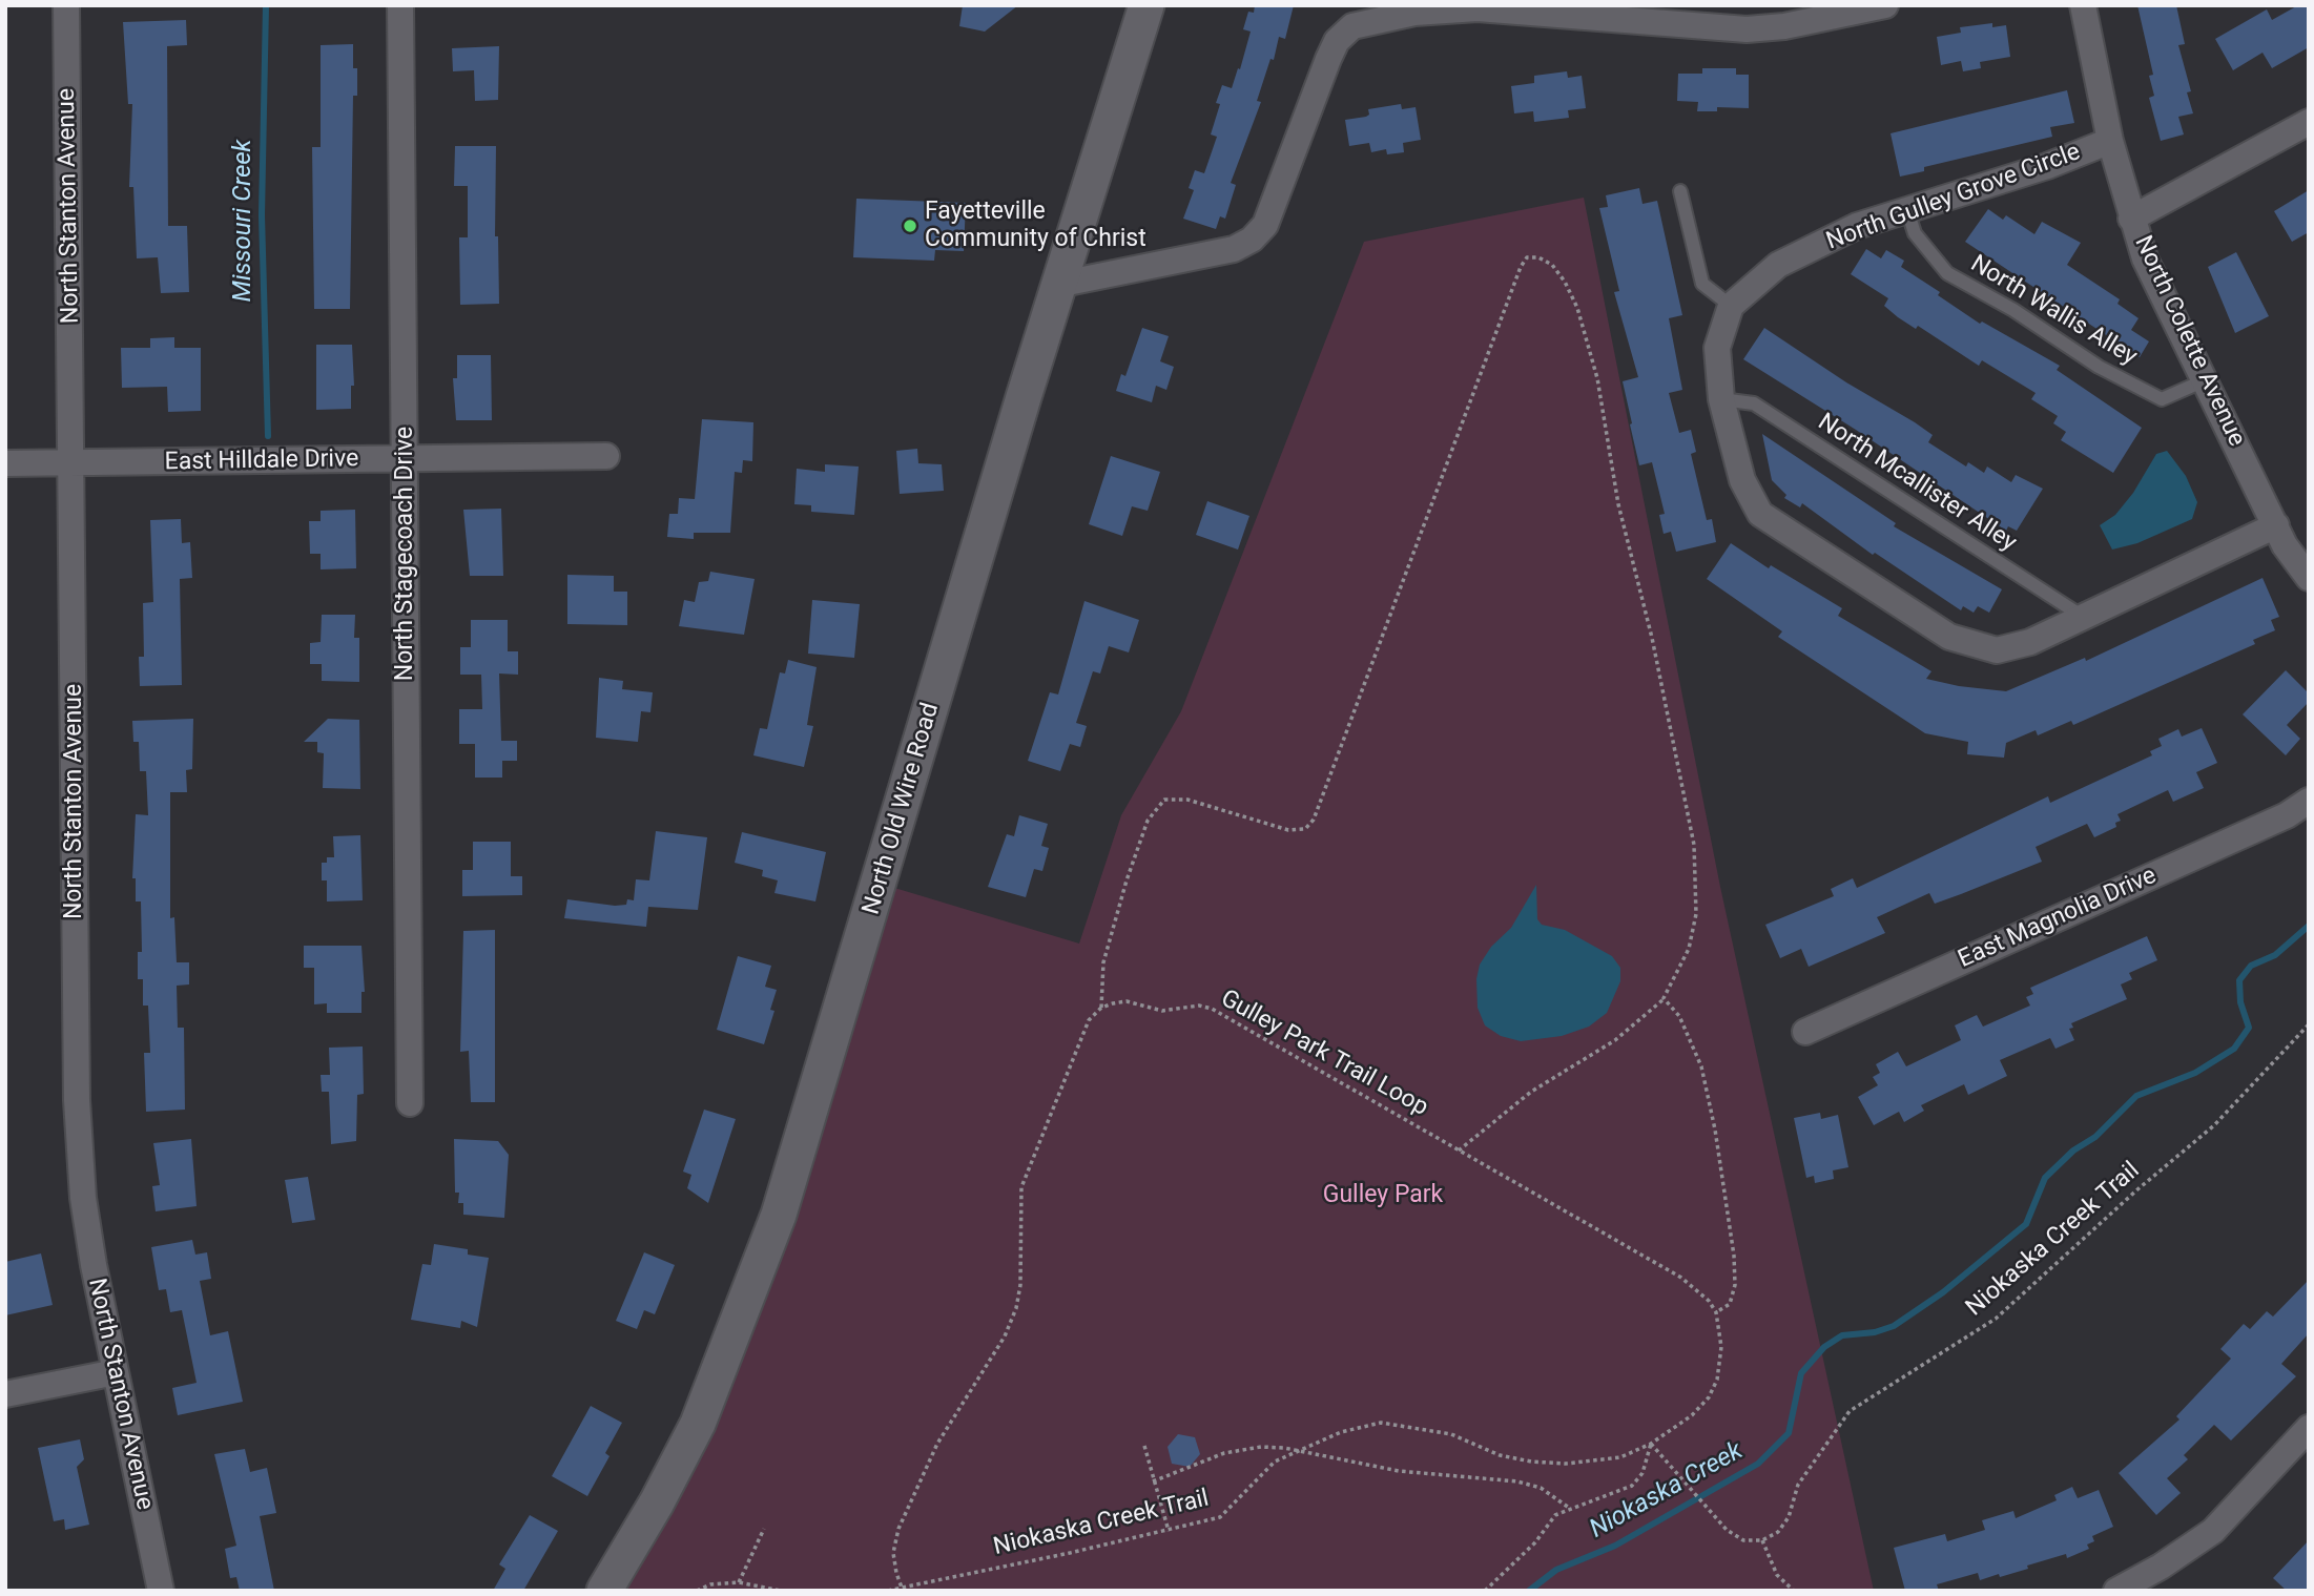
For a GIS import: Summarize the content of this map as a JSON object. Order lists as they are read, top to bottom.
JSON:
{
  "streets": {
    "street": [
      "North Gulley Grove Circle",
      "North Stanton Avenue",
      "North Colette Avenue",
      "East Hilldale Drive",
      "North Stagecoach Drive",
      "North Old Wire Road",
      "East Magnolia Drive"
    ],
    "lane": ["North Wallis Alley", "North Mcallister Alley"],
    "path": ["Gulley Park Trail Loop", "Niokaska Creek Trail"]
  },
  "crossings": [
    ["North Gulley Grove Circle", "North Wallis Alley"],
    ["North Gulley Grove Circle", "North Colette Avenue"],
    ["North Stanton Avenue", "East Hilldale Drive"],
    ["North Wallis Alley", "North Colette Avenue"],
    ["East Hilldale Drive", "North Stagecoach Drive"]
  ],
  "water": ["Missouri Creek", "Niokaska Creek"],
  "parks": ["Gulley Park"],
  "places": ["Fayetteville Community of Christ"]
}
